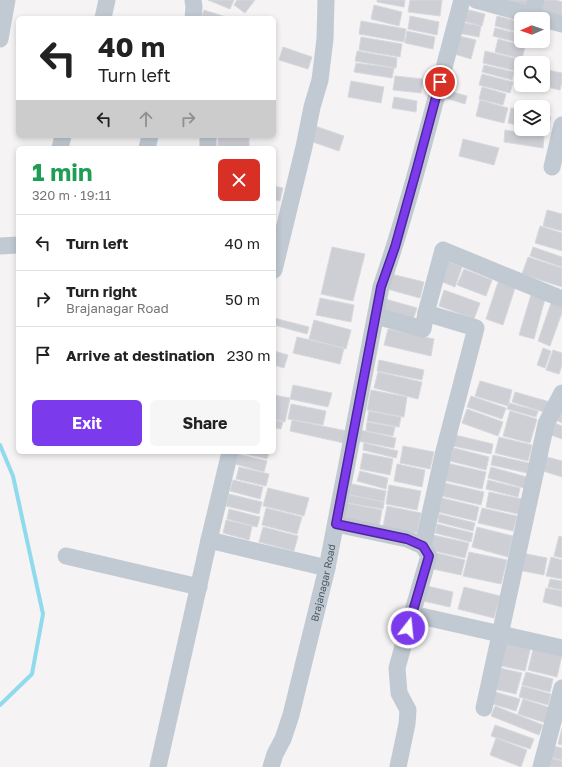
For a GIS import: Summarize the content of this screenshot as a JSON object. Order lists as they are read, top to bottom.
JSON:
{
  "streets": {
    "street": ["Brajanagar Road"]
  },
  "north": "left",
  "page": {
    "turn": ["40 m", "Turn left"],
    "heading": ["1 min", "320 m · 19:11"],
    "list": [
      {
        "name": "Turn left",
        "value": "40 m"
      },
      {
        "name": "Turn right",
        "note": "Brajanagar Road",
        "value": "50 m"
      },
      {
        "name": "Arrive at destination",
        "value": "230 m"
      }
    ],
    "buttons": ["Exit", "Share"]
  }
}
